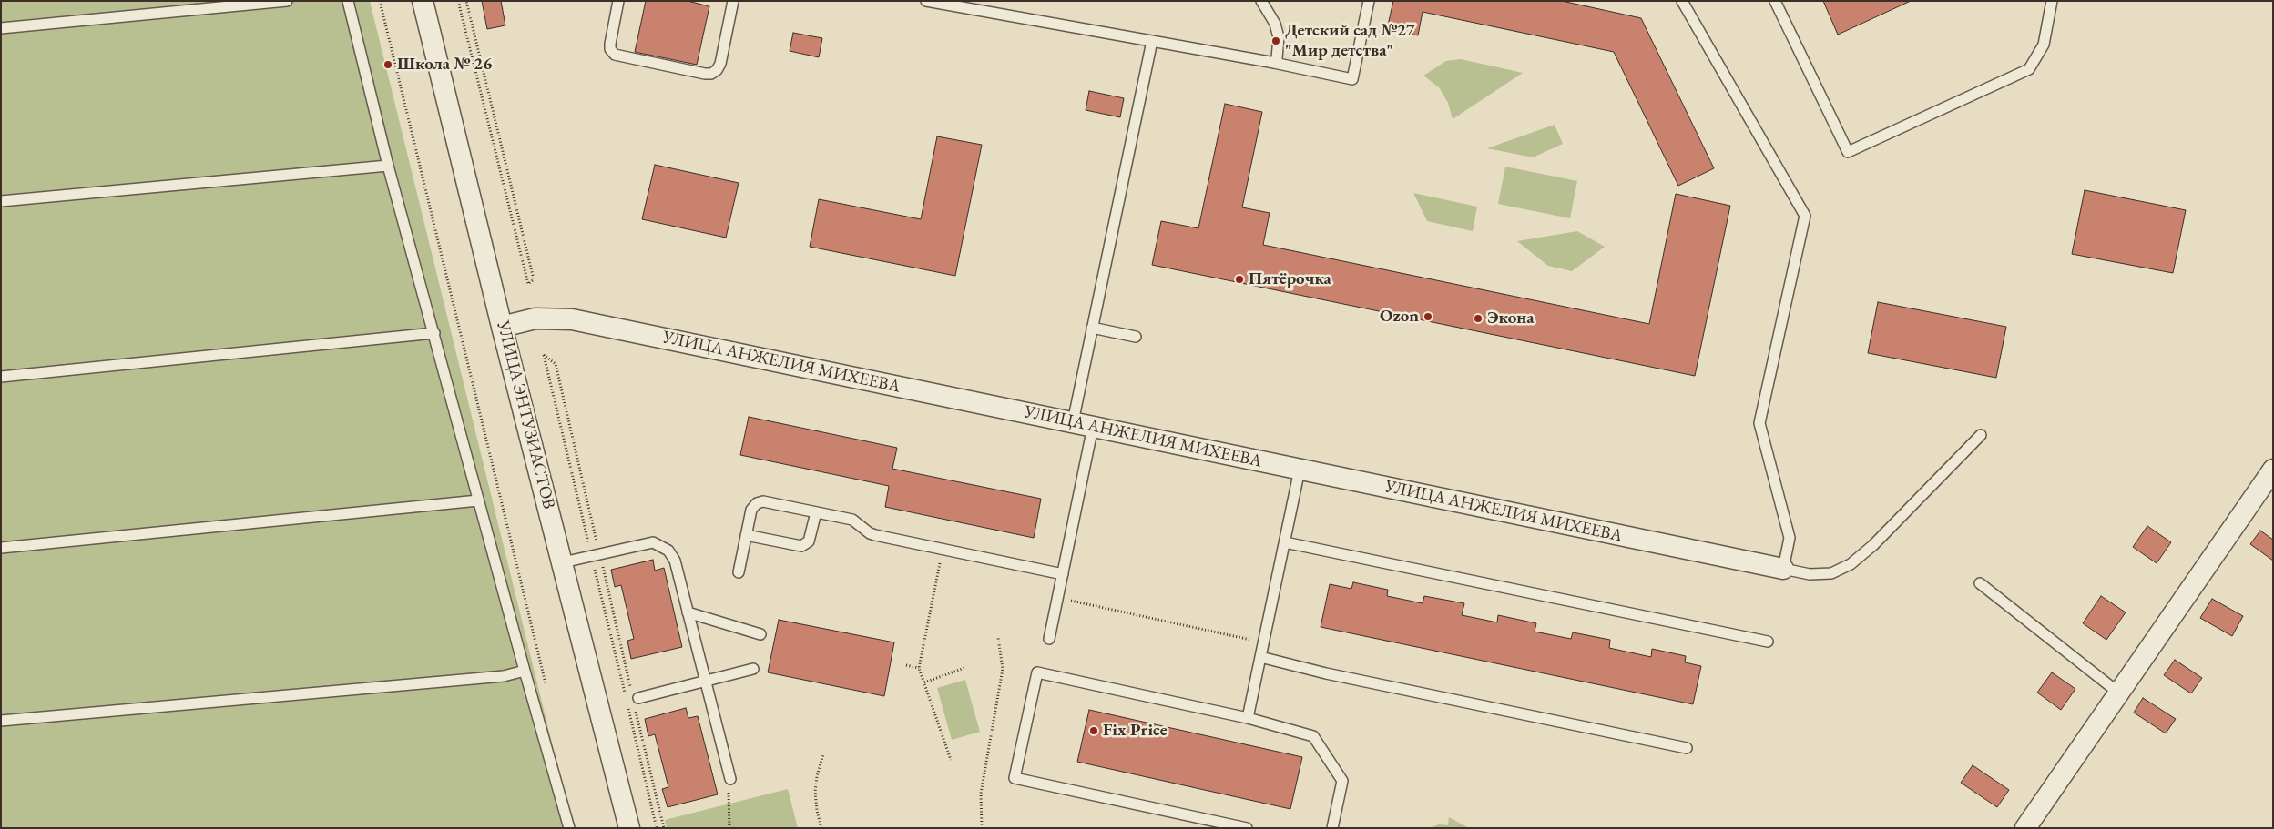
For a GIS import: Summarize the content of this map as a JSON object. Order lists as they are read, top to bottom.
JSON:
{
  "streets": {
    "street": ["УЛИЦА АНЖЕЛИЯ МИХЕЕВА", "УЛИЦА ЭНТУЗИАСТОВ"]
  },
  "crossings": [
    ["УЛИЦА АНЖЕЛИЯ МИХЕЕВА", "УЛИЦА ЭНТУЗИАСТОВ"]
  ],
  "places": [
    "Детский сад №27 \"Мир детства\"",
    "Школа № 26",
    "Пятёрочка",
    "Ozon",
    "Экона",
    "Fix Price"
  ]
}
